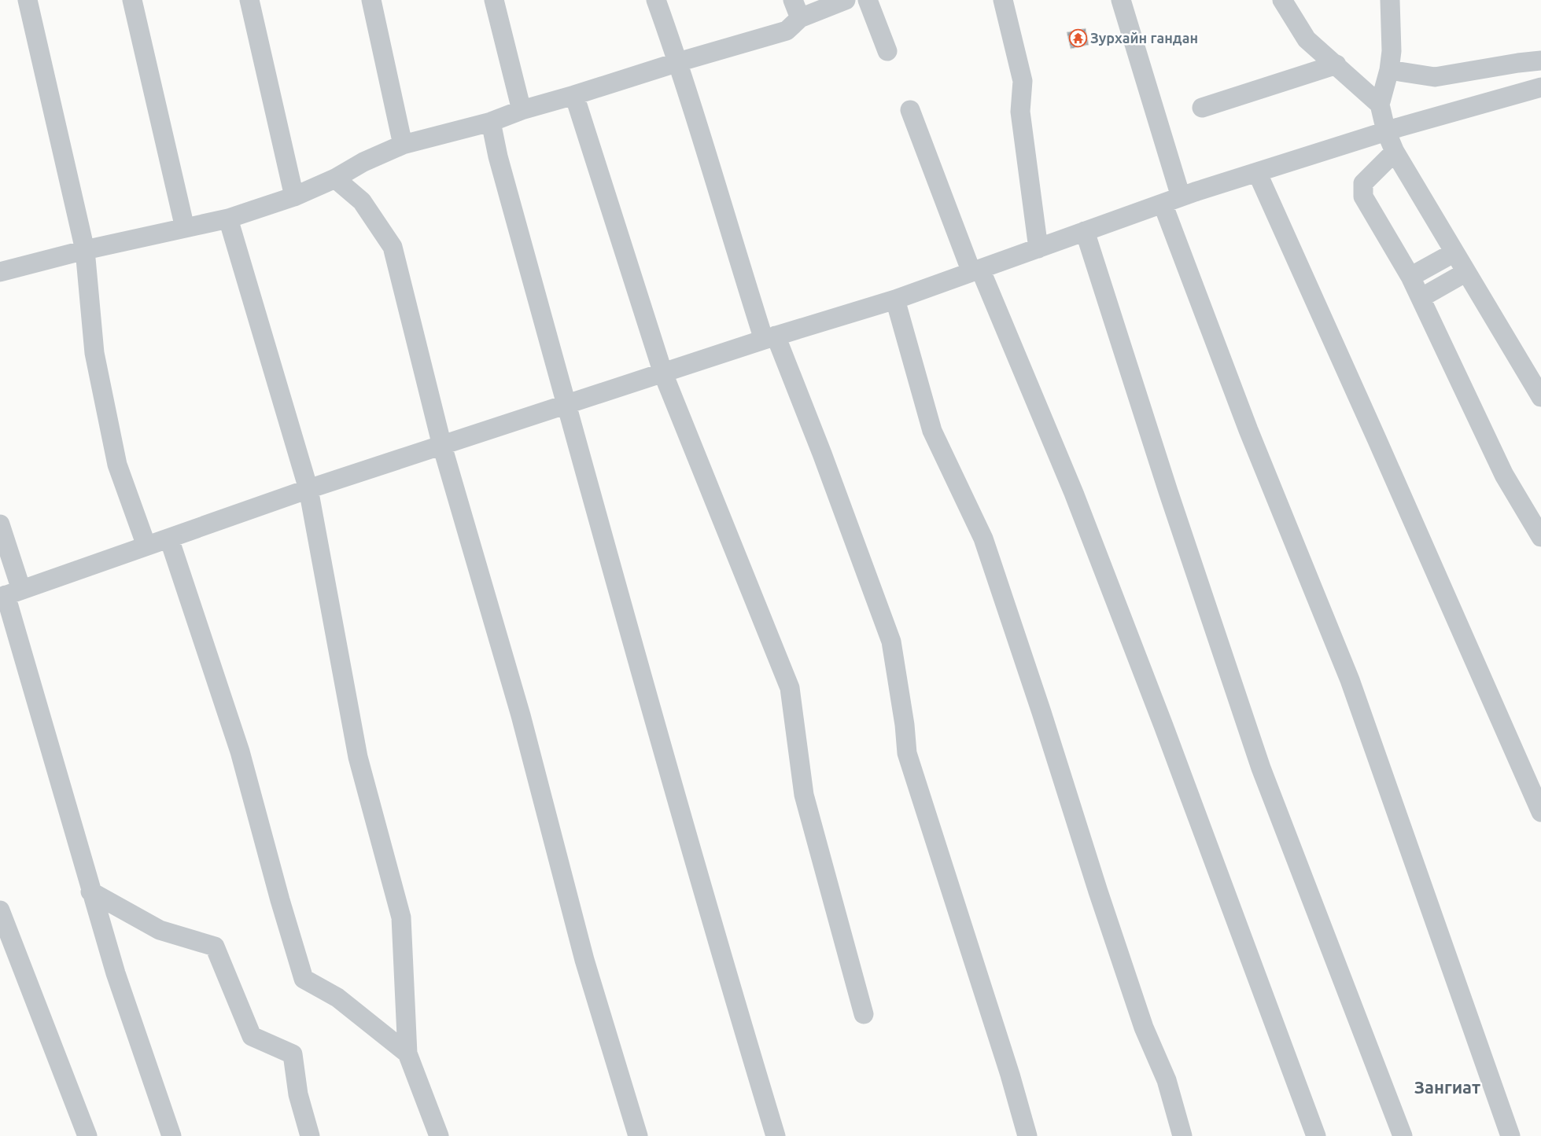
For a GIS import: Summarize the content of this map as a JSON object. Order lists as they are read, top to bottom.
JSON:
{
  "districts": ["Зангиат"],
  "places": {
    "temple": ["Зурхайн гандан"]
  }
}
